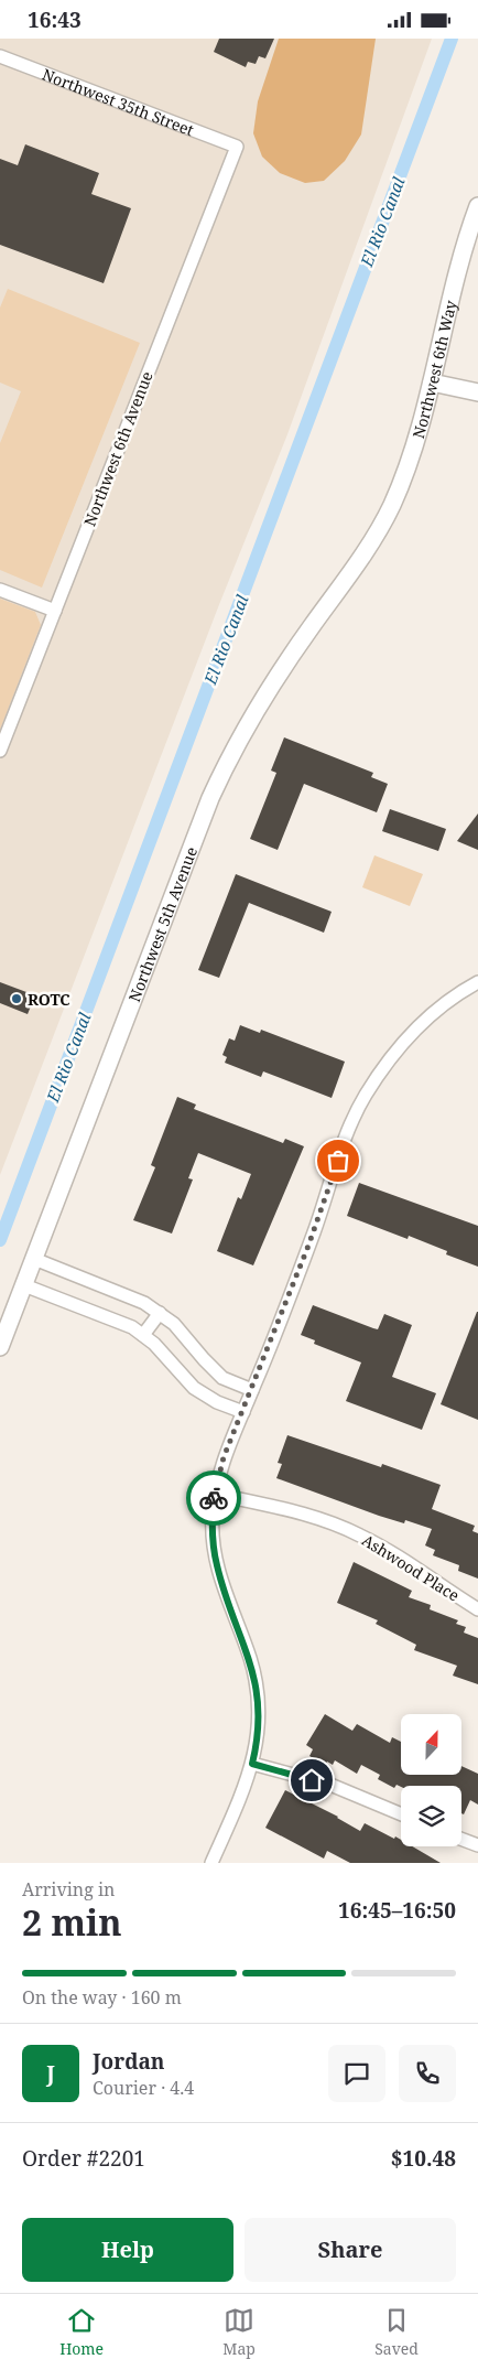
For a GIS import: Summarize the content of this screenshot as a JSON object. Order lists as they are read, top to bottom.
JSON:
{
  "streets": {
    "street": [
      "Northwest 35th Street",
      "Northwest 6th Way",
      "Northwest 6th Avenue",
      "Northwest 5th Avenue",
      "Ashwood Place"
    ]
  },
  "crossings": [
    ["Northwest 35th Street", "Northwest 6th Avenue"],
    ["Northwest 6th Way", "Northwest 5th Avenue"]
  ],
  "water": ["El Rio Canal"],
  "places": ["ROTC"],
  "north": "top",
  "page": {
    "status": "16:43",
    "heading": ["2 min", "Arriving in", "16:45–16:50"],
    "panel": [
      "Jordan",
      "Courier · 4.4",
      "Order #2201",
      "$10.48"
    ],
    "bar": "On the way · 160 m",
    "round": "J",
    "buttons": ["Help", "Share"],
    "tabs": ["Home", "Map", "Saved"]
  }
}
